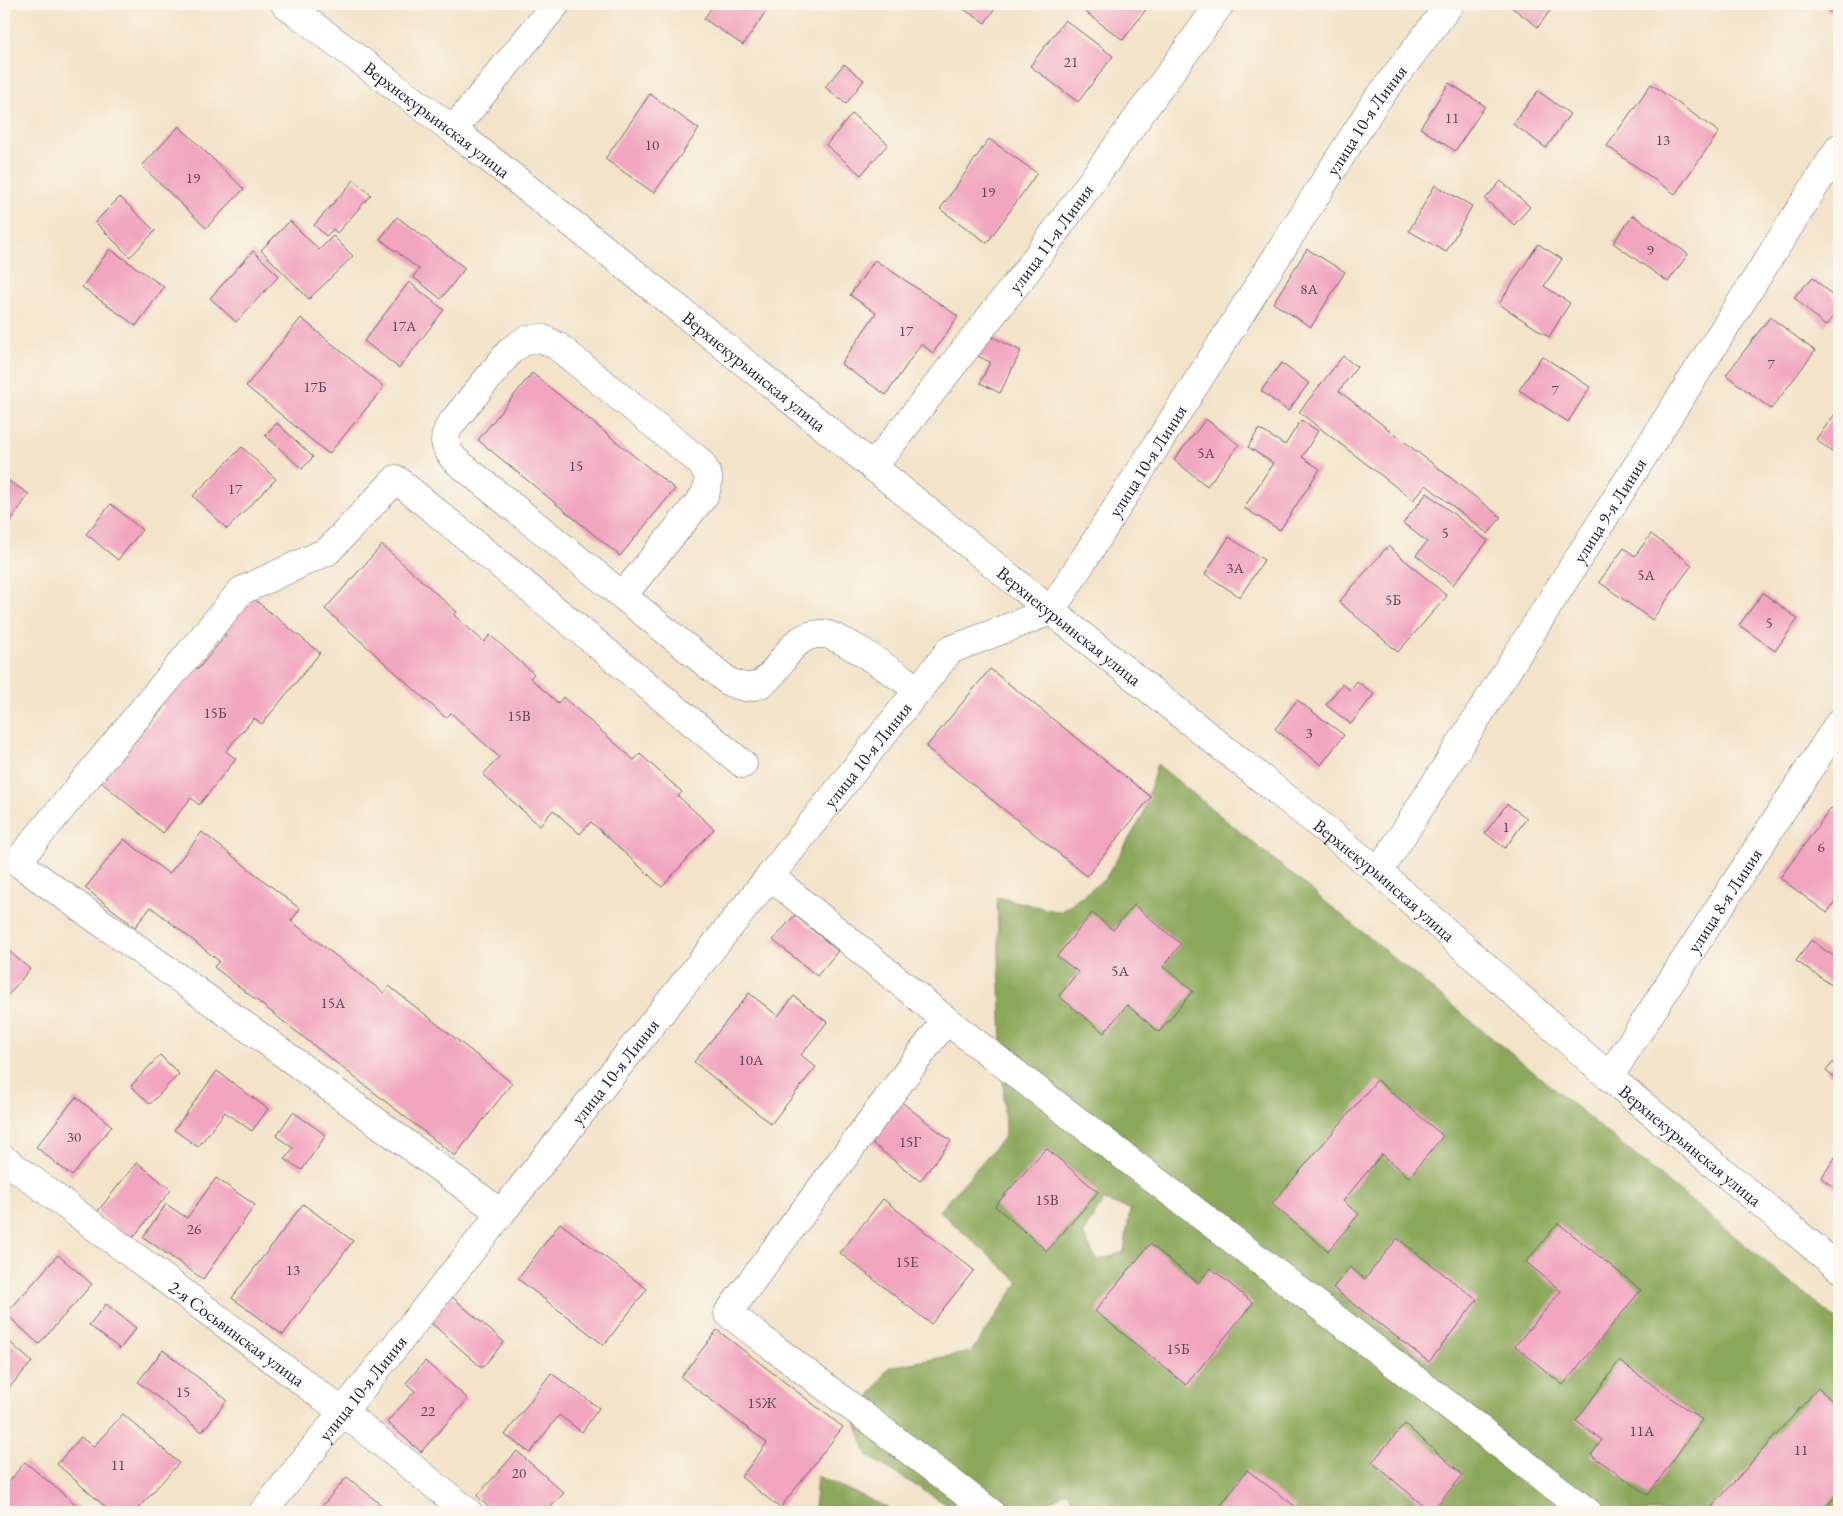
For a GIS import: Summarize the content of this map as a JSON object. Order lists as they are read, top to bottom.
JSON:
{
  "streets": {
    "street": [
      "Верхнекурьинская улица",
      "улица 10-я Линия",
      "улица 11-я Линия",
      "улица 9-я Линия",
      "улица 8-я Линия",
      "2-я Сосьвинская улица"
    ]
  },
  "crossings": [
    ["Верхнекурьинская улица", "улица 10-я Линия"],
    ["Верхнекурьинская улица", "улица 11-я Линия"],
    ["Верхнекурьинская улица", "улица 9-я Линия"],
    ["Верхнекурьинская улица", "улица 8-я Линия"],
    ["улица 10-я Линия", "2-я Сосьвинская улица"]
  ],
  "house_numbers": [
    "21",
    "11",
    "13",
    "10",
    "19",
    "19",
    "9",
    "8А",
    "17А",
    "17",
    "7",
    "17Б",
    "7",
    "5А",
    "15",
    "17",
    "5",
    "3А",
    "5А",
    "5Б",
    "5",
    "15Б",
    "15В",
    "3",
    "1",
    "6",
    "5А",
    "15А",
    "10А",
    "30",
    "15Г",
    "15В",
    "26",
    "15Е",
    "13",
    "15Б",
    "15",
    "15Ж",
    "22",
    "11А",
    "11",
    "11",
    "20"
  ]
}
